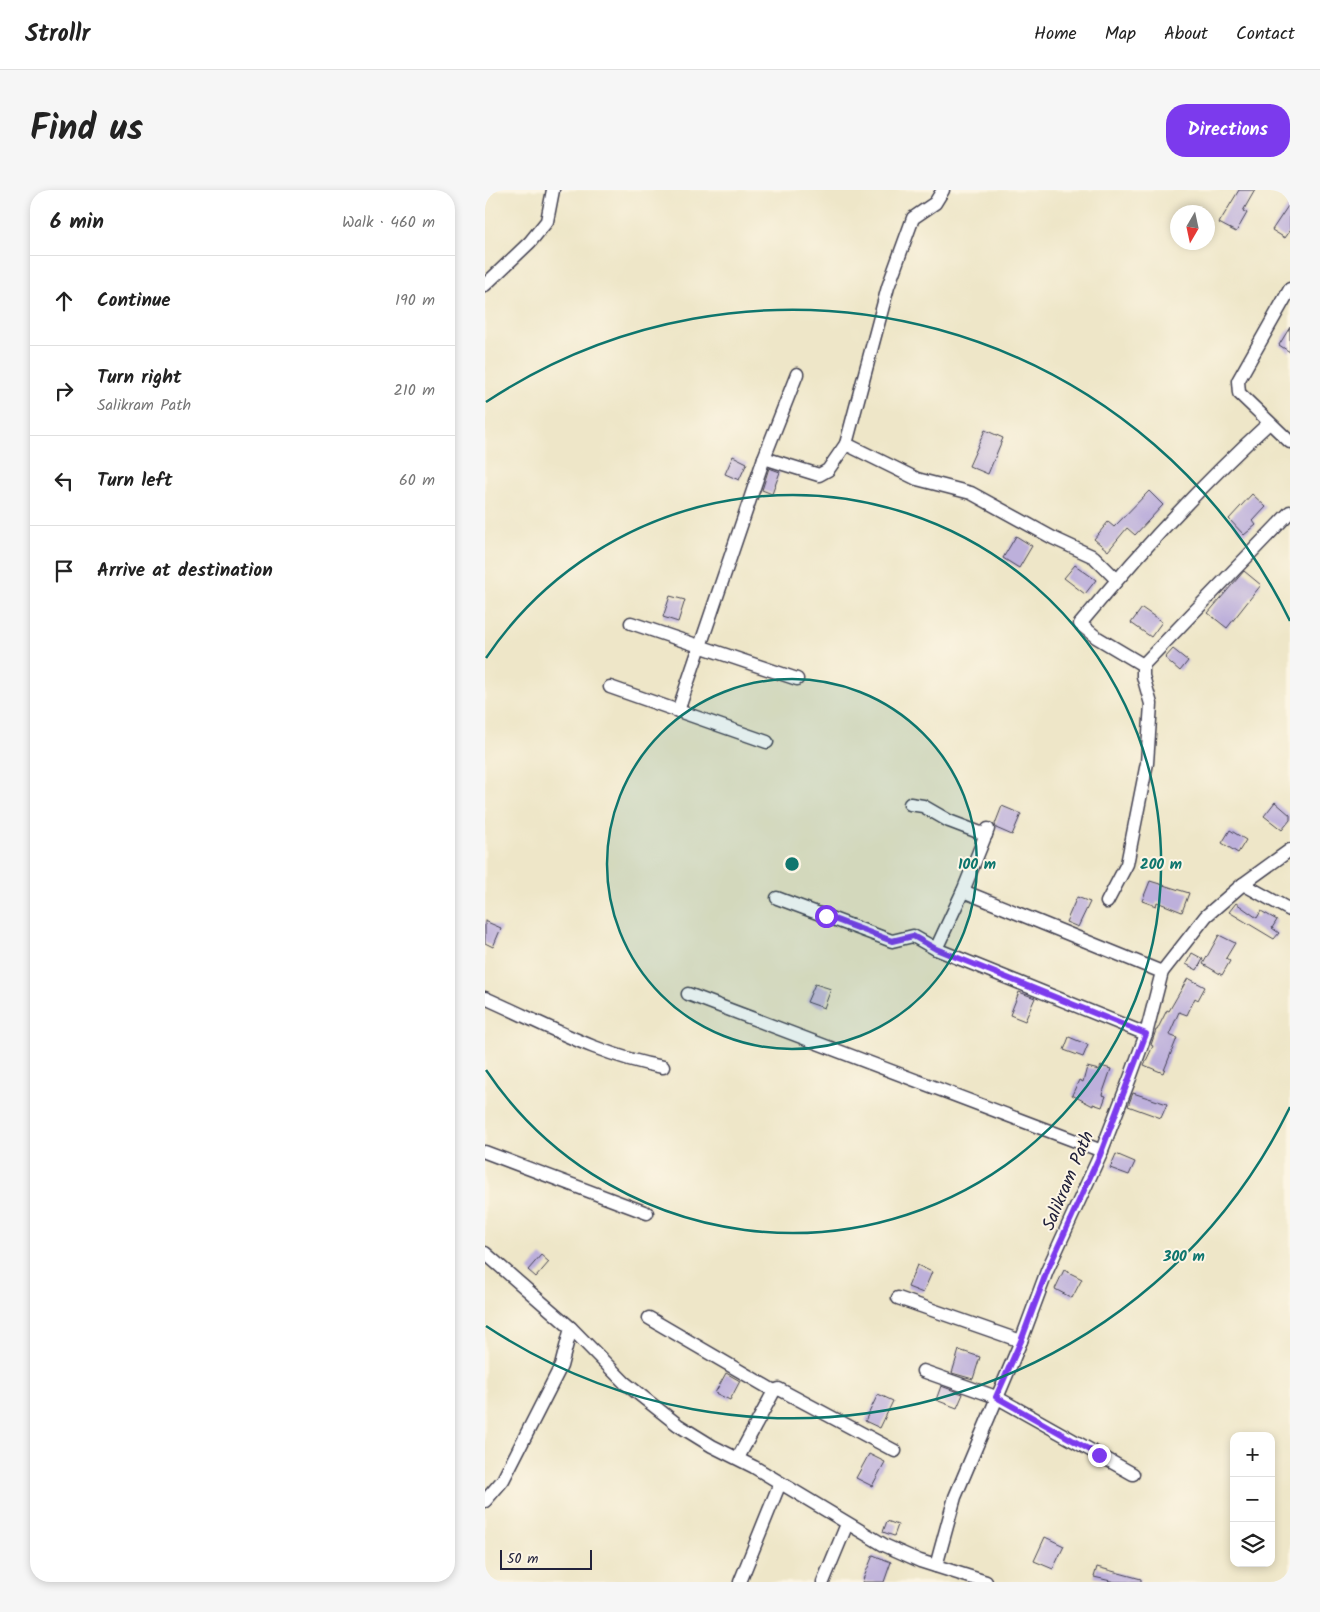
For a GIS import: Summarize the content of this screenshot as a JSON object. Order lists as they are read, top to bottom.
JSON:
{
  "streets": {
    "street": ["Salikram Path"]
  },
  "scale_bar": "50 m",
  "north": "bottom",
  "page": {
    "header": "Strollr",
    "nav": [
      "Home",
      "Map",
      "About",
      "Contact"
    ],
    "title": "Find us",
    "buttons": "Directions",
    "heading": ["6 min", "Walk · 460 m"],
    "list": [
      ["Continue", "190 m"],
      ["Turn right", "Salikram Path", "210 m"],
      ["Turn left", "60 m"],
      "Arrive at destination"
    ],
    "map_buttons": ["+", "−"],
    "scale": "50 m"
  },
  "rings": ["100 m", "200 m", "300 m"]
}
